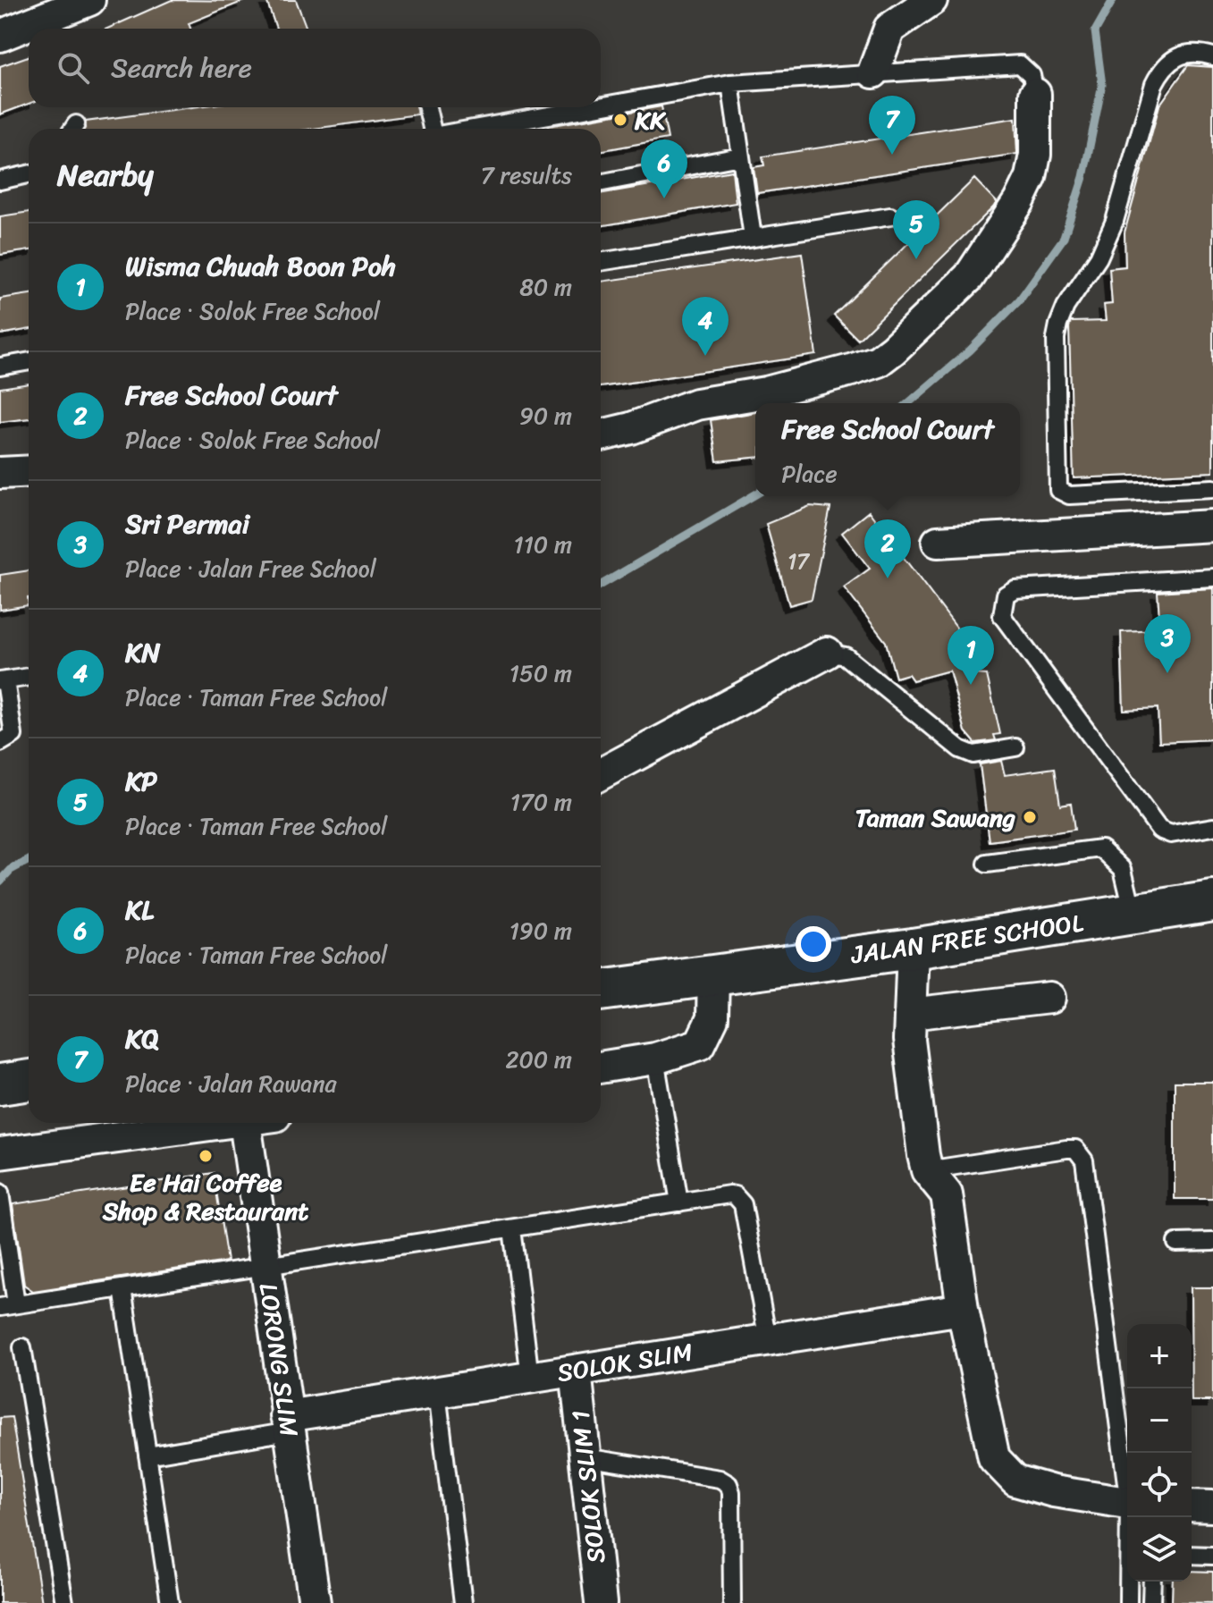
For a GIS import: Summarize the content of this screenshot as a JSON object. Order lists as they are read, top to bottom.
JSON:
{
  "streets": {
    "street": [
      "JALAN FREE SCHOOL",
      "LORONG SLIM",
      "SOLOK SLIM",
      "SOLOK SLIM 1"
    ]
  },
  "crossings": [
    ["LORONG SLIM", "SOLOK SLIM"],
    ["SOLOK SLIM", "SOLOK SLIM 1"]
  ],
  "places": ["KK", "Taman Sawang", "Ee Hai Coffee Shop & Restaurant"],
  "house_numbers": ["17"],
  "page": {
    "search": "Search here",
    "pins": [
      "7",
      "6",
      "5",
      "4",
      "2",
      "3",
      "1"
    ],
    "heading": ["Nearby", "7 results"],
    "list": [
      {
        "mark": "1",
        "name": "Wisma Chuah Boon Poh",
        "note": "Place · Solok Free School",
        "value": "80 m"
      },
      {
        "mark": "2",
        "name": "Free School Court",
        "note": "Place · Solok Free School",
        "value": "90 m"
      },
      {
        "mark": "3",
        "name": "Sri Permai",
        "note": "Place · Jalan Free School",
        "value": "110 m"
      },
      {
        "mark": "4",
        "name": "KN",
        "note": "Place · Taman Free School",
        "value": "150 m"
      },
      {
        "mark": "5",
        "name": "KP",
        "note": "Place · Taman Free School",
        "value": "170 m"
      },
      {
        "mark": "6",
        "name": "KL",
        "note": "Place · Taman Free School",
        "value": "190 m"
      },
      {
        "mark": "7",
        "name": "KQ",
        "note": "Place · Jalan Rawana",
        "value": "200 m"
      }
    ],
    "popup": ["Free School Court", "Place"],
    "map_buttons": ["+", "−"]
  }
}
